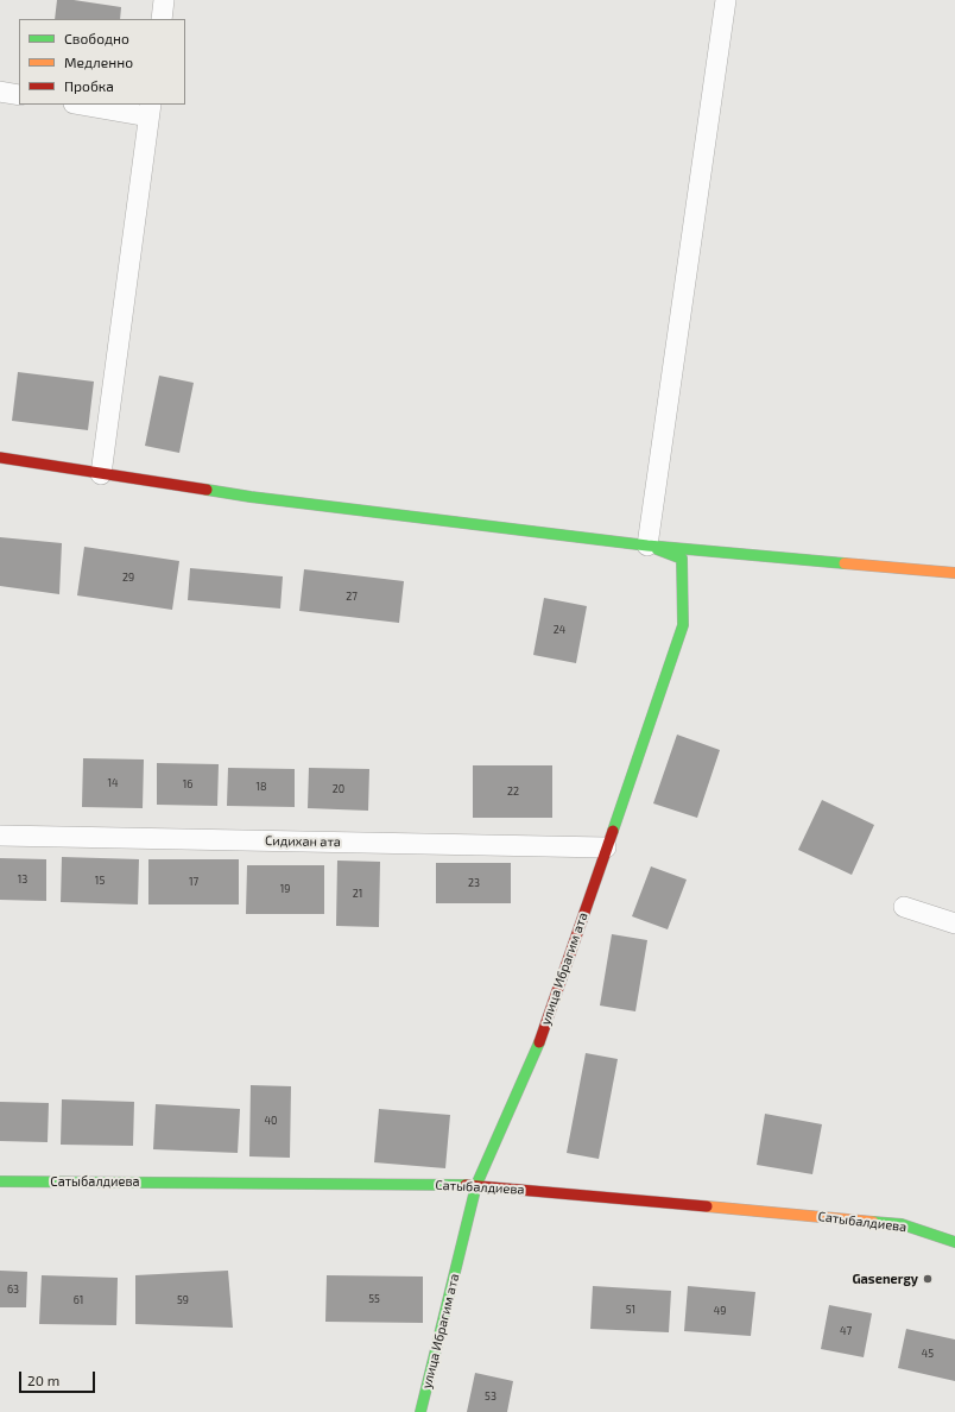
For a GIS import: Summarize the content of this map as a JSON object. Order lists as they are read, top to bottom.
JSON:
{
  "streets": {
    "street": ["Сидихан ата", "улица Ибрагим ата", "Сатыбалдиева"]
  },
  "crossings": [
    ["Сидихан ата", "улица Ибрагим ата"],
    ["улица Ибрагим ата", "Сатыбалдиева"]
  ],
  "places": ["Gasenergy"],
  "house_numbers": [
    "29",
    "27",
    "24",
    "14",
    "16",
    "18",
    "20",
    "22",
    "13",
    "15",
    "17",
    "23",
    "19",
    "21",
    "40",
    "63",
    "55",
    "61",
    "59",
    "51",
    "49",
    "47",
    "45",
    "53"
  ],
  "legend": ["Свободно", "Медленно", "Пробка"],
  "scale_bar": "20 m"
}
